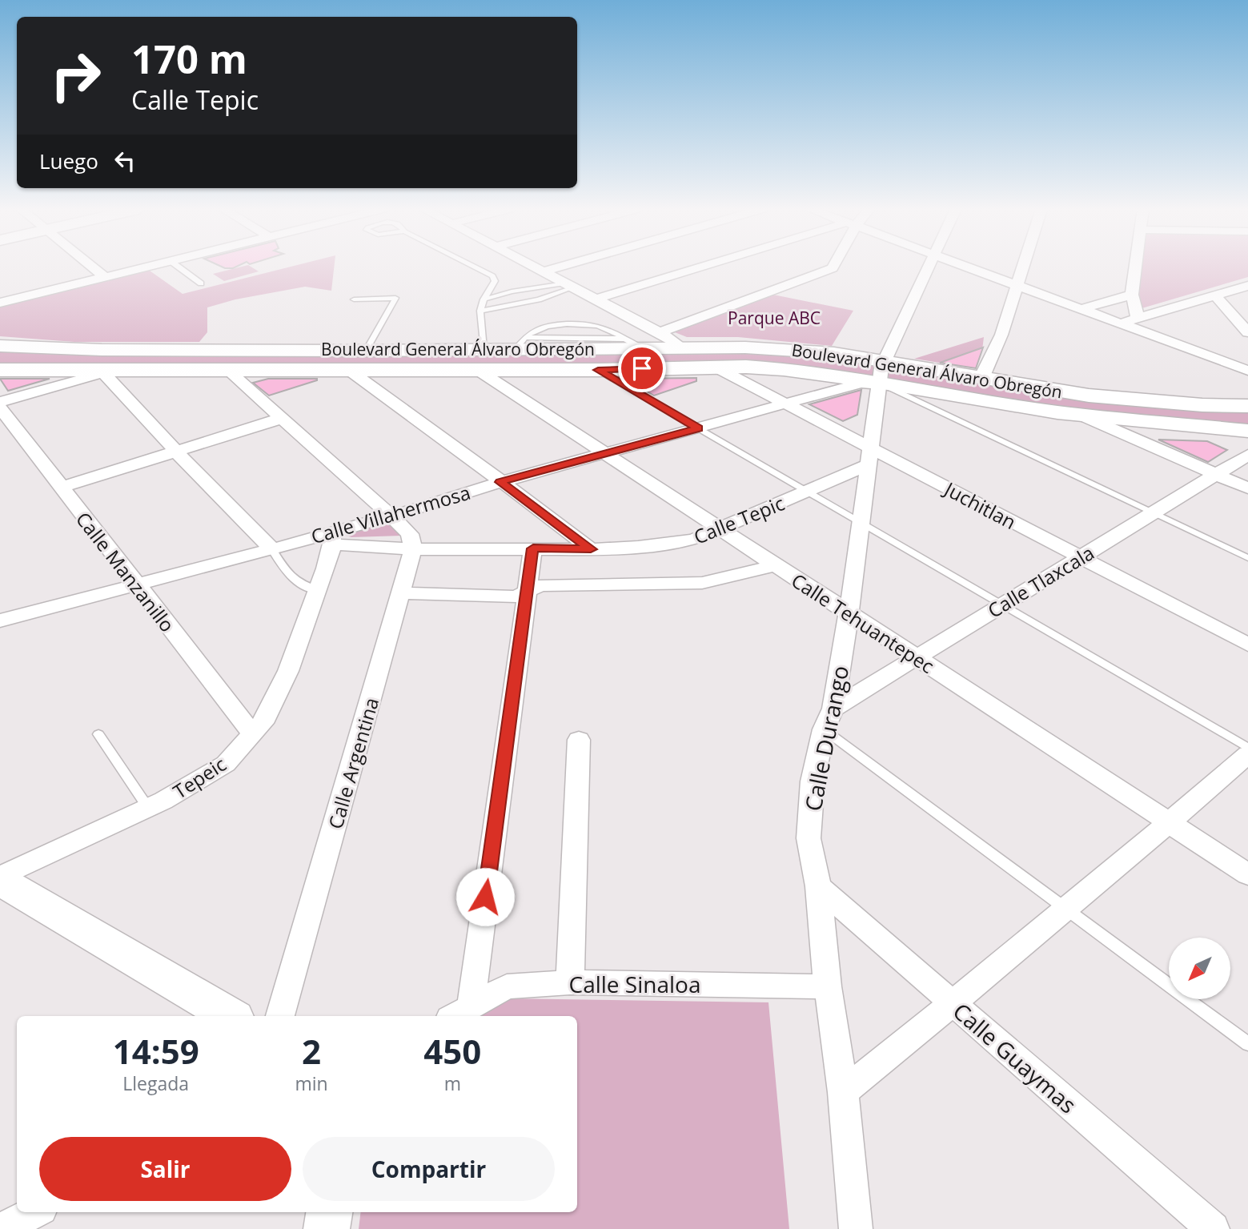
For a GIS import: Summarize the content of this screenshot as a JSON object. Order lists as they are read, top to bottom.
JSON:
{
  "streets": {
    "main road": ["Boulevard General Álvaro Obregón"],
    "street": [
      "Juchitlan",
      "Calle Villahermosa",
      "Calle Tepic",
      "Calle Manzanillo",
      "Calle Tlaxcala",
      "Calle Tehuantepec",
      "Calle Durango",
      "Calle Argentina",
      "Tepeic",
      "Calle Sinaloa",
      "Calle Guaymas"
    ]
  },
  "crossings": [
    ["Boulevard General Álvaro Obregón", "Juchitlan"],
    ["Boulevard General Álvaro Obregón", "Calle Villahermosa"],
    ["Boulevard General Álvaro Obregón", "Calle Tehuantepec"],
    ["Boulevard General Álvaro Obregón", "Calle Durango"],
    ["Juchitlan", "Calle Villahermosa"],
    ["Juchitlan", "Calle Tepic"],
    ["Juchitlan", "Calle Tlaxcala"],
    ["Juchitlan", "Calle Durango"],
    ["Calle Villahermosa", "Calle Tepic"],
    ["Calle Villahermosa", "Calle Manzanillo"],
    ["Calle Villahermosa", "Calle Tehuantepec"],
    ["Calle Villahermosa", "Calle Durango"],
    ["Calle Villahermosa", "Tepeic"],
    ["Calle Tepic", "Calle Tehuantepec"],
    ["Calle Tepic", "Calle Durango"],
    ["Calle Tepic", "Calle Argentina"],
    ["Calle Tepic", "Tepeic"],
    ["Calle Manzanillo", "Tepeic"],
    ["Calle Tlaxcala", "Calle Tehuantepec"],
    ["Calle Tlaxcala", "Calle Durango"],
    ["Calle Tehuantepec", "Calle Durango"],
    ["Calle Durango", "Calle Sinaloa"],
    ["Calle Durango", "Calle Guaymas"]
  ],
  "parks": ["Parque ABC"],
  "north": "bottom left",
  "page": {
    "turn": ["170 m", "Calle Tepic"],
    "then": "Luego",
    "eta": [
      "14:59",
      "Llegada",
      "2",
      "min",
      "450",
      "m"
    ],
    "buttons": ["Salir", "Compartir"]
  }
}
